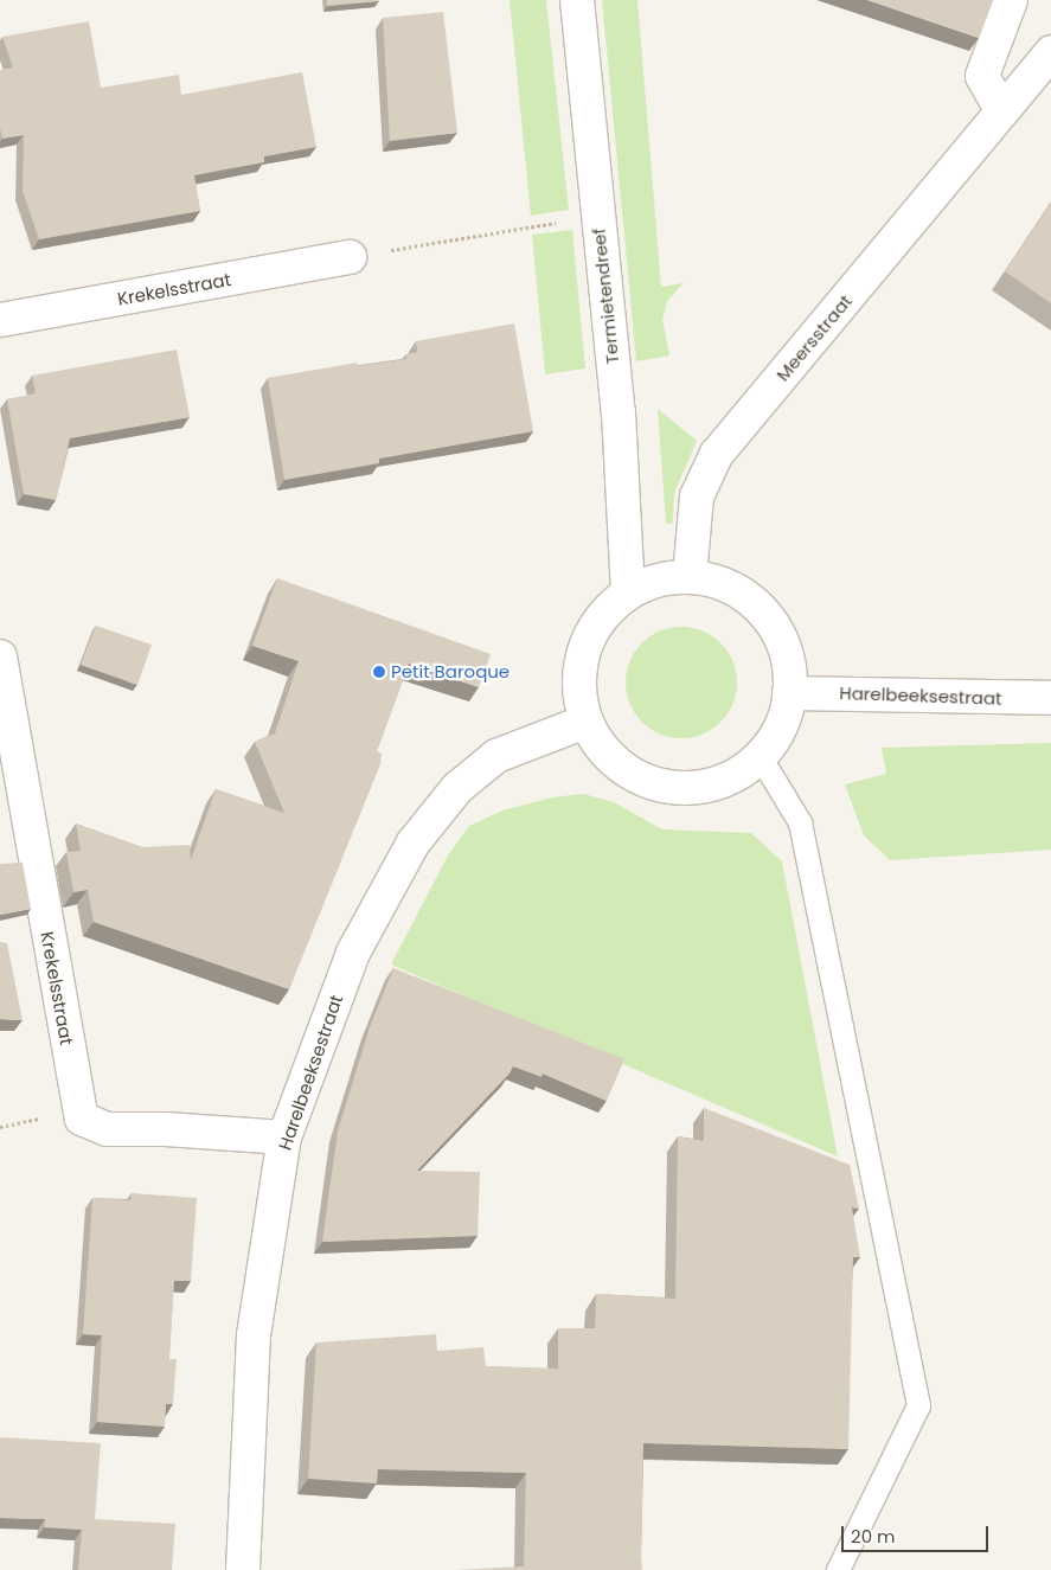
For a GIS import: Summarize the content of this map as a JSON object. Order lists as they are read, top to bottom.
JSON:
{
  "streets": {
    "street": [
      "Krekelsstraat",
      "Termietendreef",
      "Meersstraat",
      "Harelbeeksestraat"
    ]
  },
  "crossings": [
    ["Krekelsstraat", "Harelbeeksestraat"],
    ["Termietendreef", "Meersstraat"],
    ["Termietendreef", "Harelbeeksestraat"],
    ["Meersstraat", "Harelbeeksestraat"]
  ],
  "places": ["Petit Baroque"],
  "scale_bar": "20 m"
}
